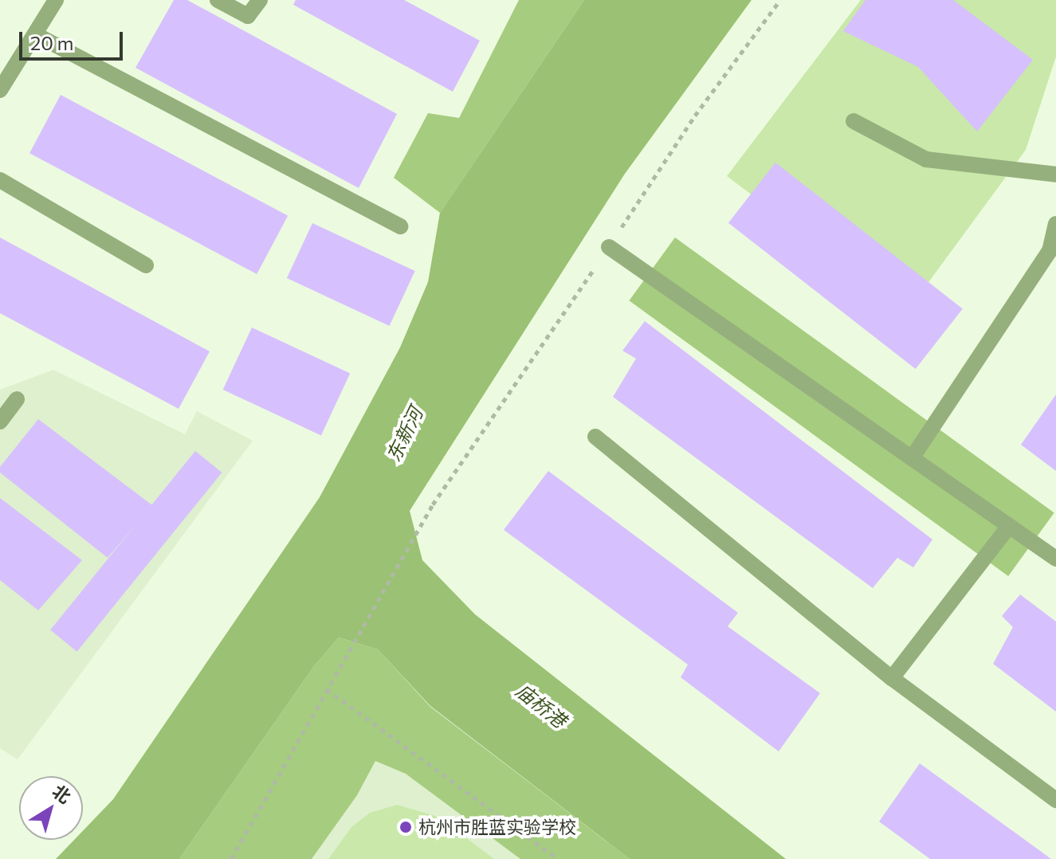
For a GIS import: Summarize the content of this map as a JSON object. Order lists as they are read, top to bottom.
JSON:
{
  "water": ["东新河", "庙桥港"],
  "places": ["杭州市胜蓝实验学校"],
  "scale_bar": "20 m",
  "north": "top right"
}
